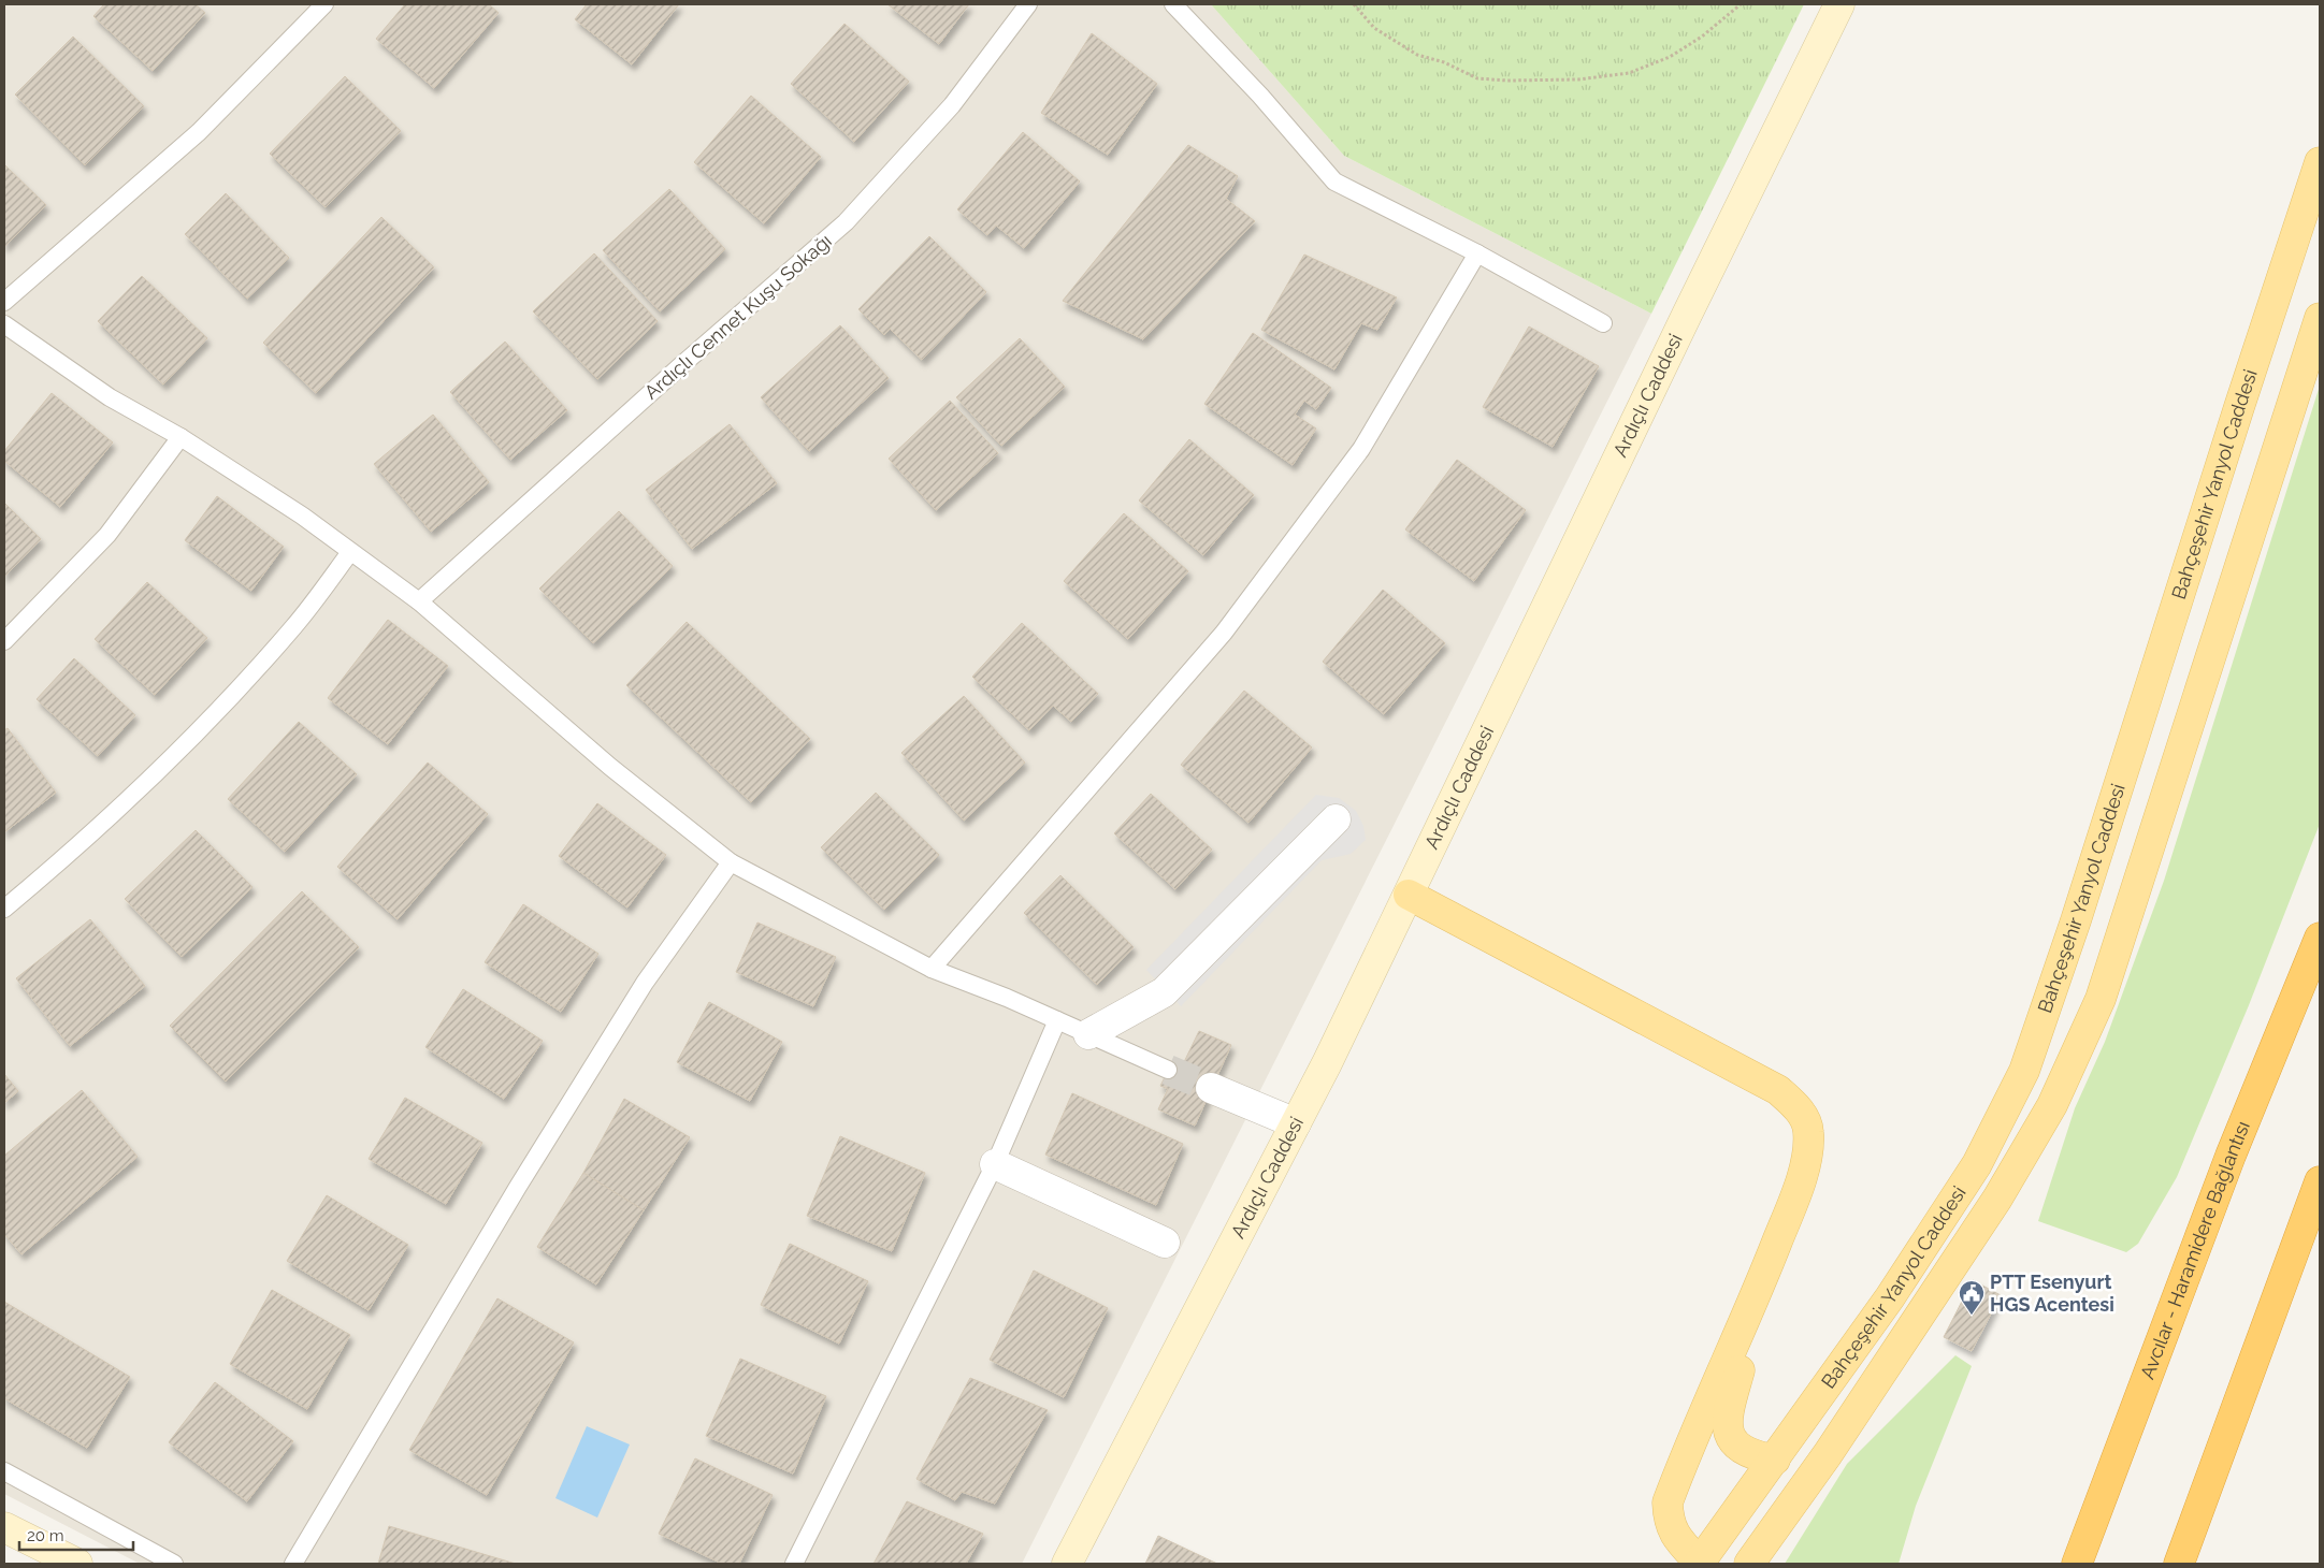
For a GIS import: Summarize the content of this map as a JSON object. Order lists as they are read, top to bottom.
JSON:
{
  "streets": {
    "highway": ["Avcılar - Haramidere Bağlantısı"],
    "main road": ["Ardıçlı Caddesi", "Bahçeşehir Yanyol Caddesi"],
    "lane": ["Ardıçlı Cennet Kuşu Sokağı"]
  },
  "places": {
    "public building": ["PTT Esenyurt HGS Acentesi"]
  },
  "scale_bar": "20 m"
}
